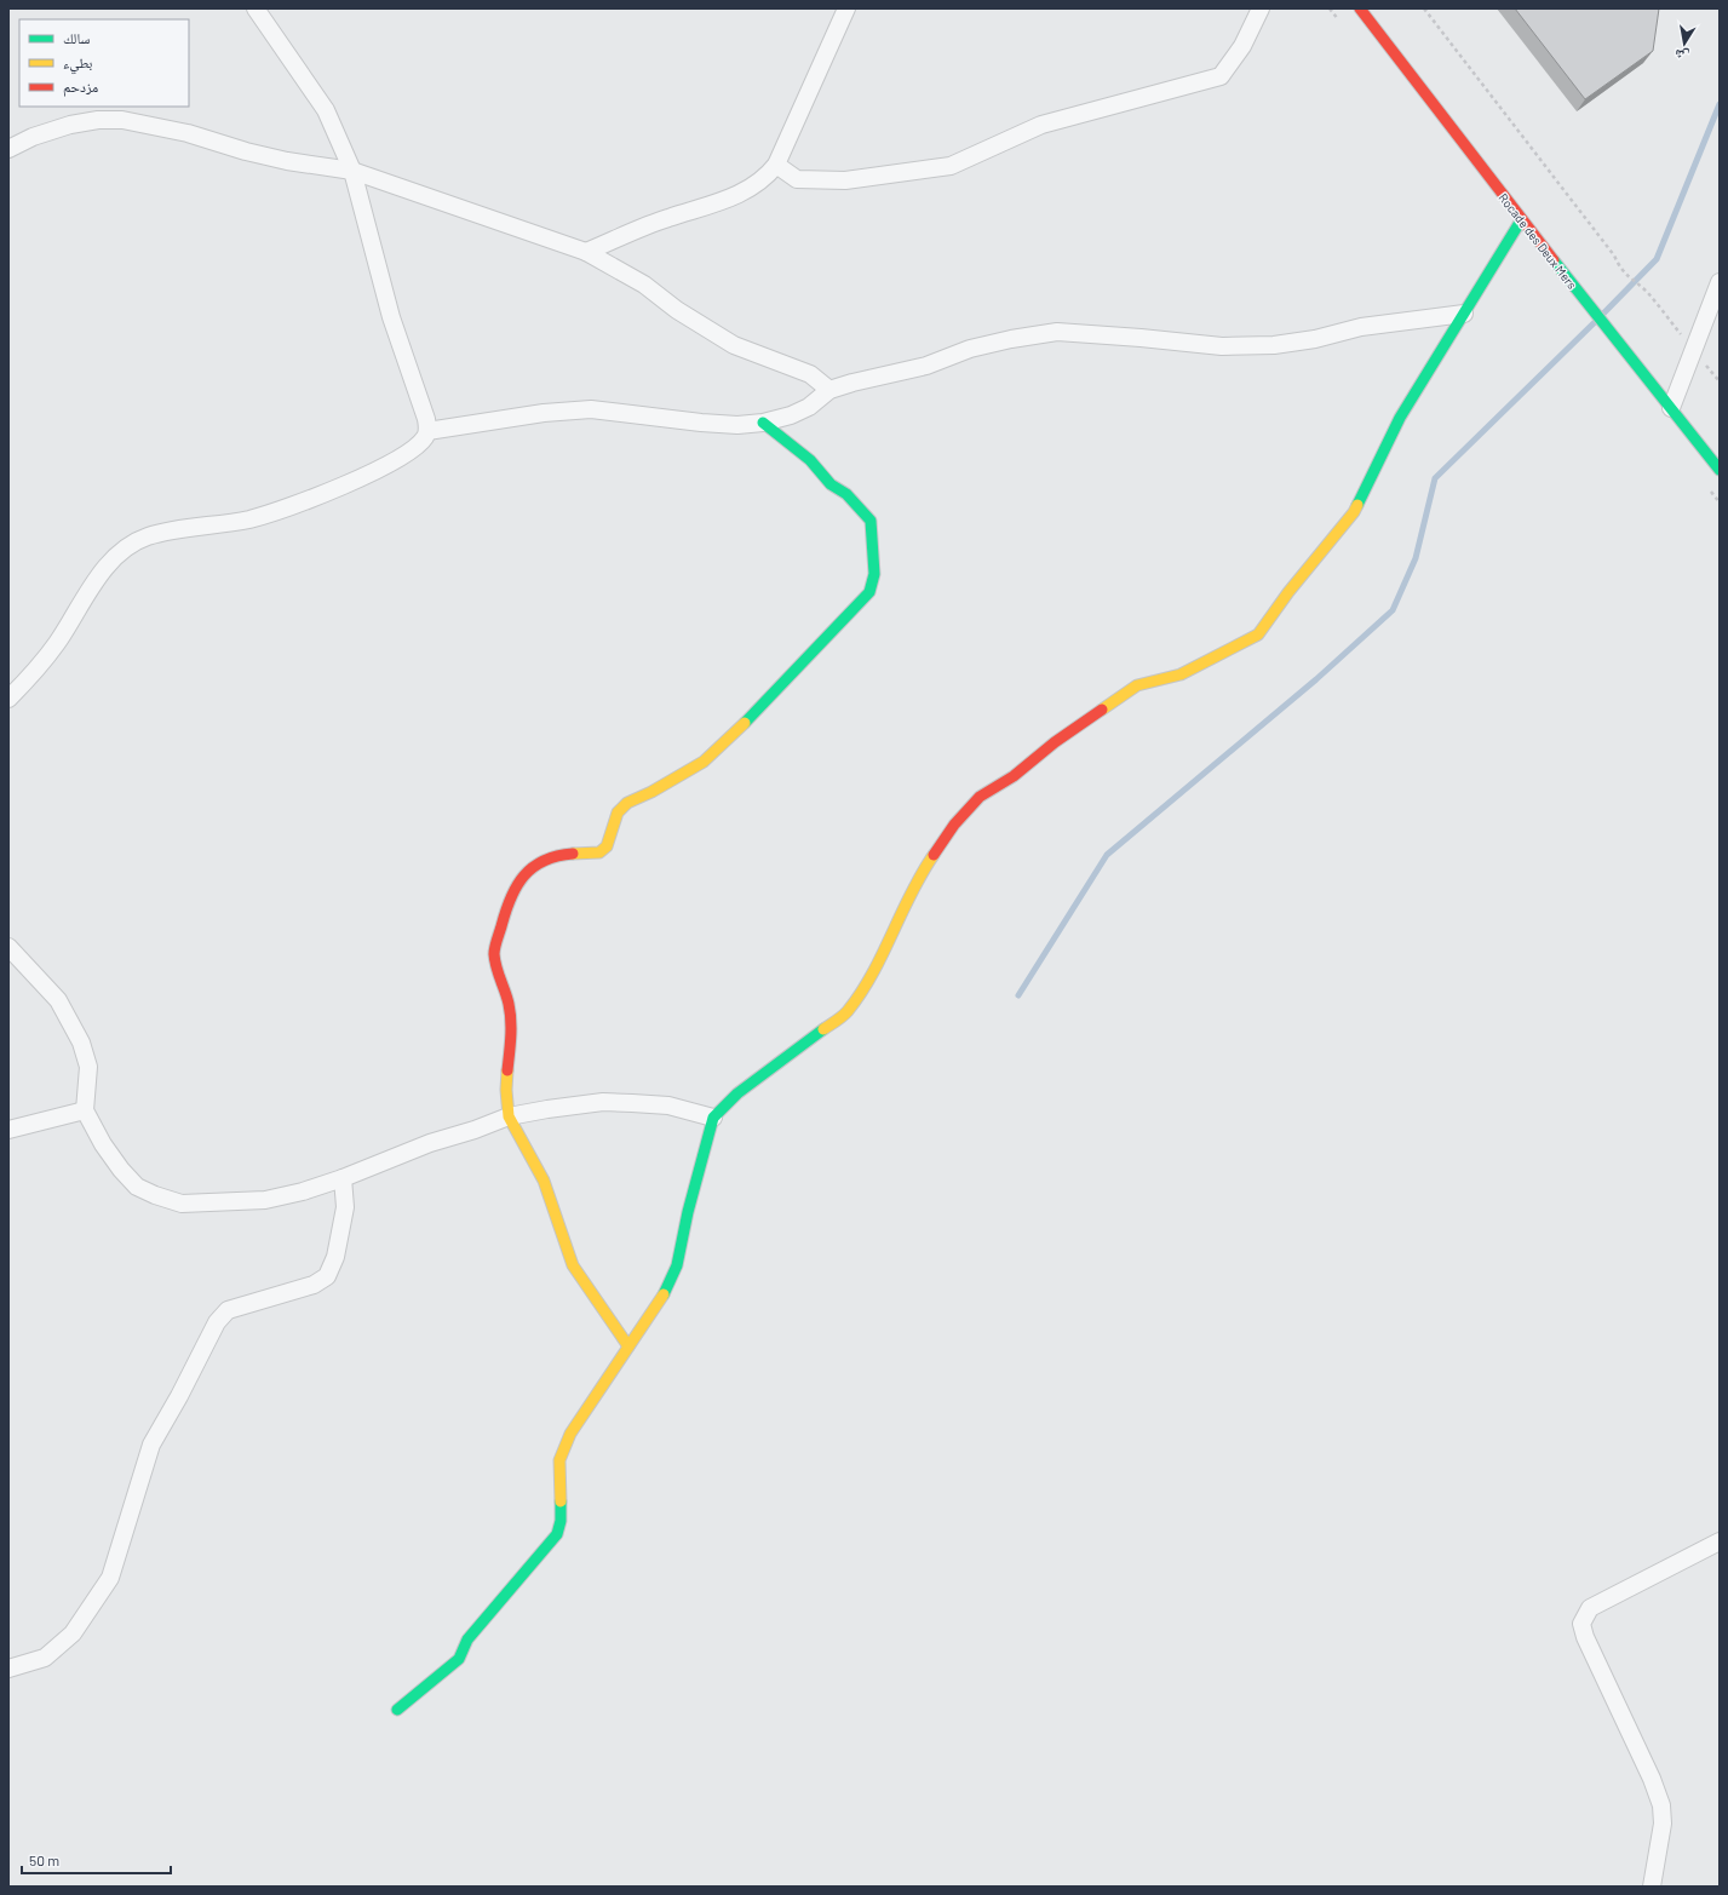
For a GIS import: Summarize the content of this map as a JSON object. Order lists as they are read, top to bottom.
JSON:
{
  "streets": {
    "main road": ["Rocade des Deux Mers"]
  },
  "legend": ["سالك", "بطيء", "مزدحم"],
  "scale_bar": "50 m",
  "north": "bottom"
}
